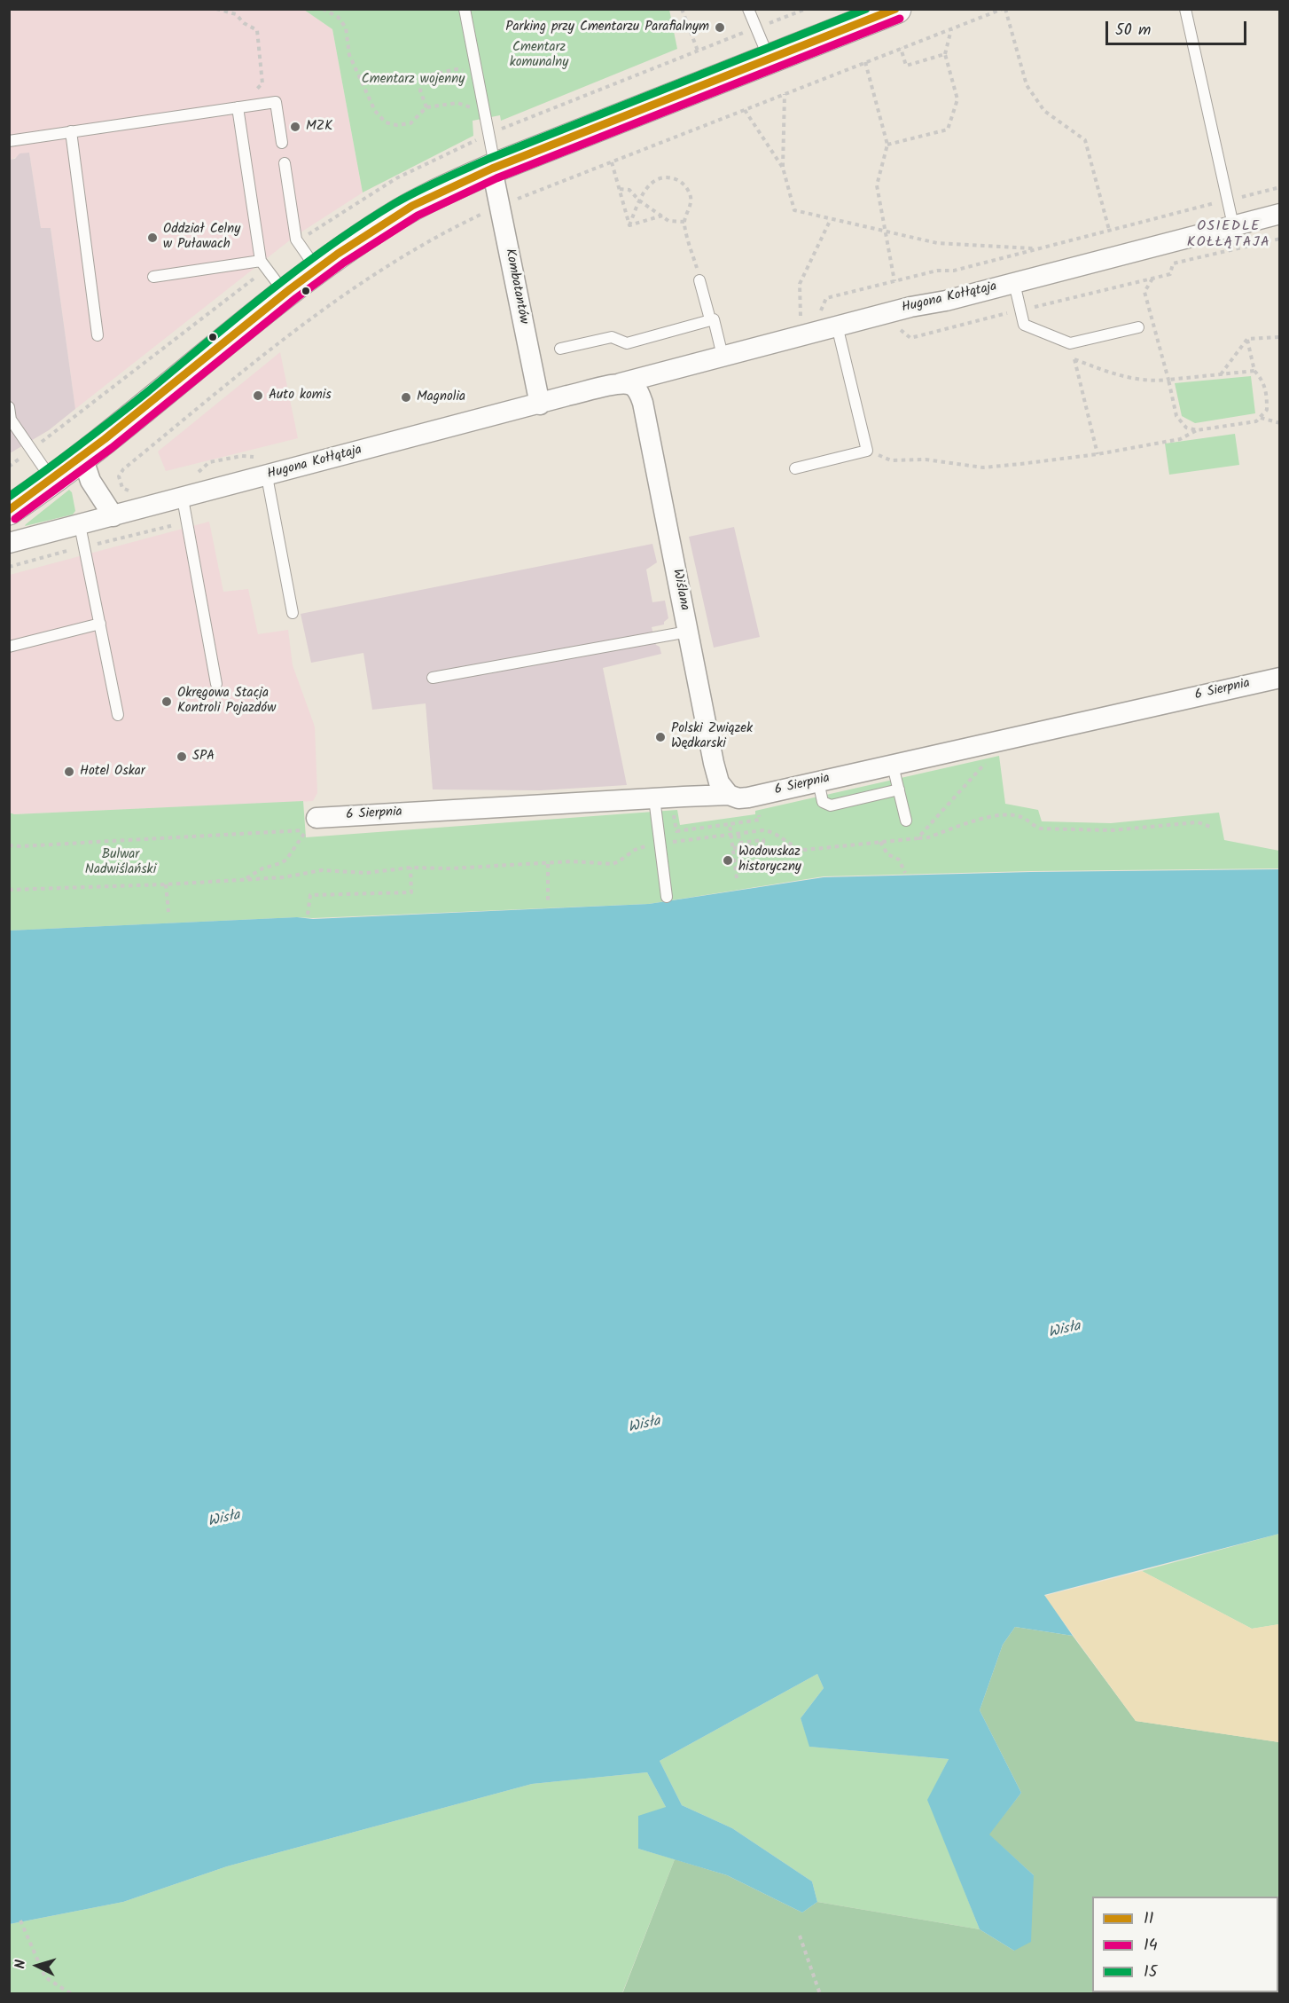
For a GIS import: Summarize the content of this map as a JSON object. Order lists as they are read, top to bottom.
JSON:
{
  "streets": {
    "street": [
      "Kombatantów",
      "Hugona Kołłątaja",
      "Wiślana",
      "6 Sierpnia"
    ]
  },
  "crossings": [
    ["Kombatantów", "Hugona Kołłątaja"],
    ["Hugona Kołłątaja", "Wiślana"],
    ["Wiślana", "6 Sierpnia"]
  ],
  "districts": ["OSIEDLE KOŁŁĄTAJA"],
  "water": ["Wisła"],
  "parks": ["Cmentarz komunalny", "Cmentarz wojenny", "Bulwar Nadwiślański"],
  "places": [
    "Parking przy Cmentarzu Parafialnym",
    "MZK",
    "Oddział Celny w Puławach",
    "Auto komis",
    "Magnolia",
    "Okręgowa Stacja Kontroli Pojazdów",
    "Polski Związek Wędkarski",
    "SPA",
    "Hotel Oskar",
    "Wodowskaz historyczny"
  ],
  "lines": ["transit line 11", "transit line 15", "transit line 14"],
  "legend": ["11", "14", "15"],
  "scale_bar": "50 m",
  "north": "left"
}
